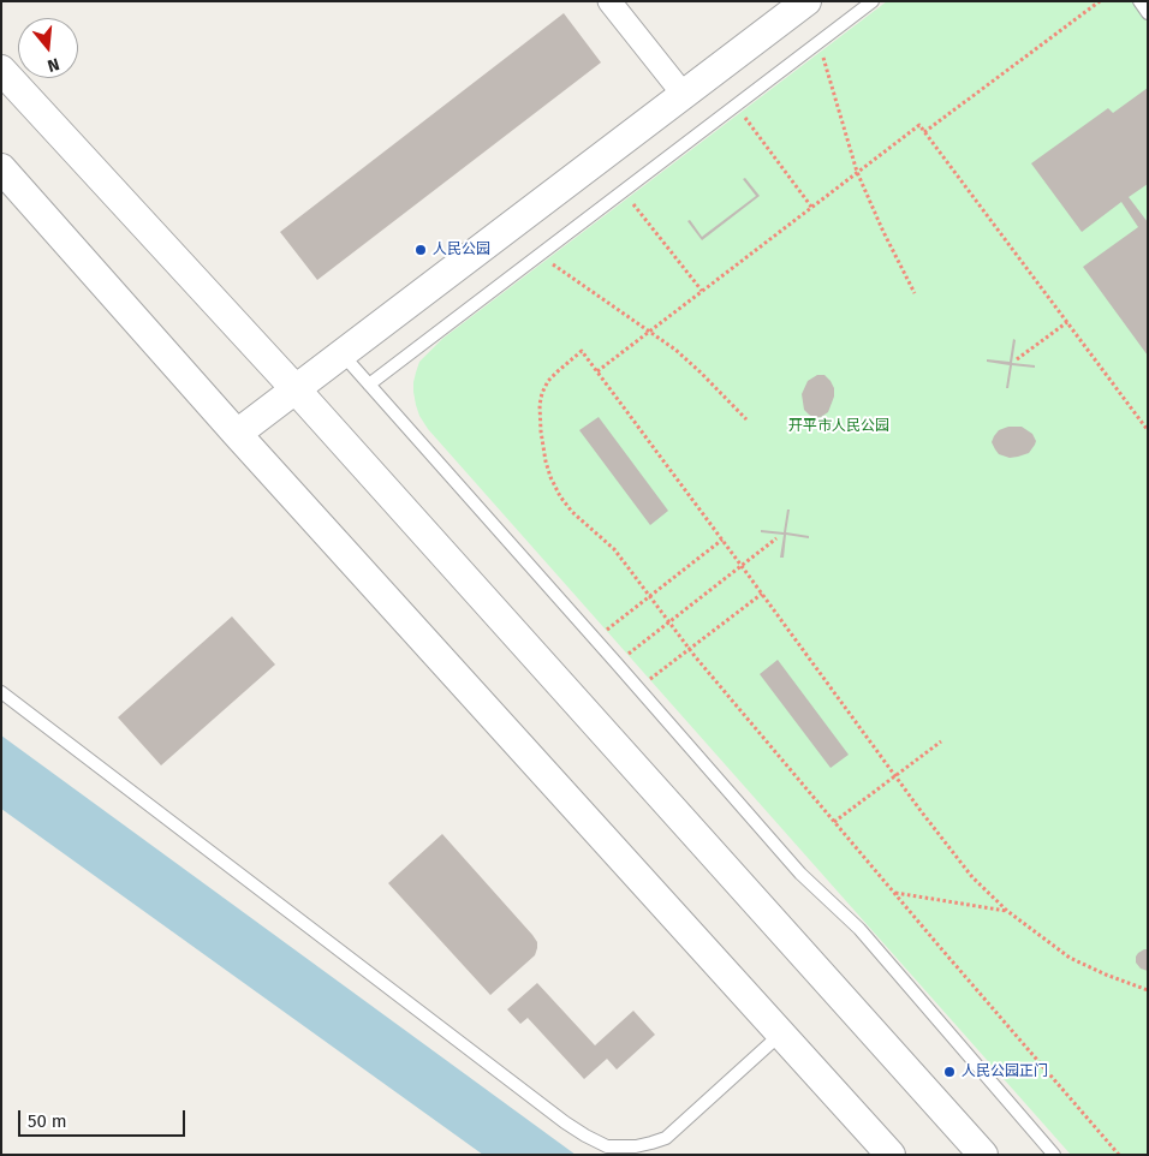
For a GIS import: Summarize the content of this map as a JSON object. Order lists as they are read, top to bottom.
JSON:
{
  "parks": ["开平市人民公园"],
  "places": ["人民公园", "人民公园正门"],
  "scale_bar": "50 m",
  "north": "bottom"
}
